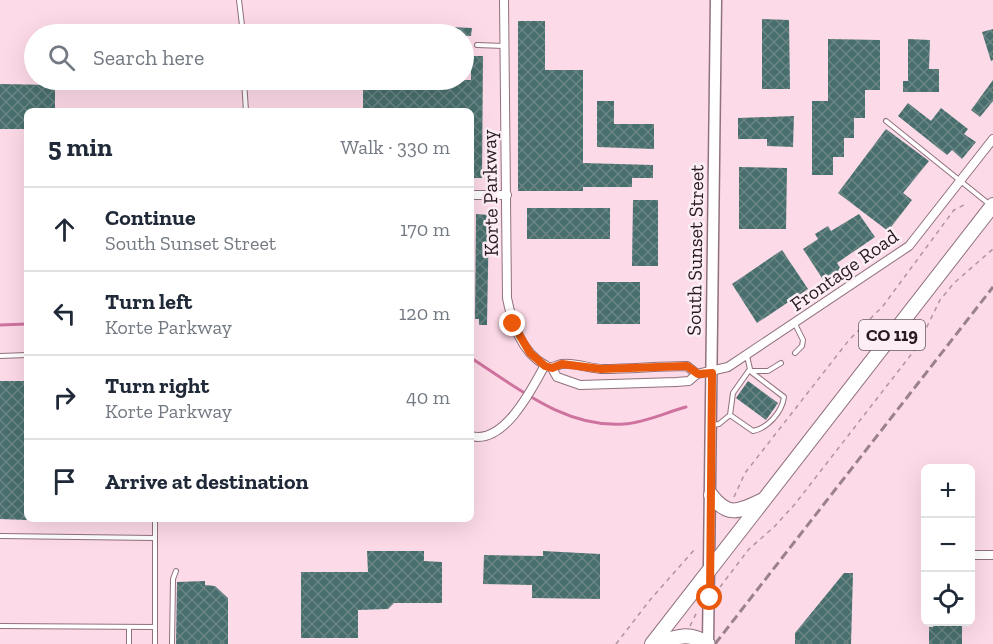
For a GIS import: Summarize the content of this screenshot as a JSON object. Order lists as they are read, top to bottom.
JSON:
{
  "streets": {
    "highway": ["CO 119"],
    "street": ["Korte Parkway", "South Sunset Street", "Frontage Road"]
  },
  "crossings": [
    ["Korte Parkway", "South Sunset Street"],
    ["Korte Parkway", "Frontage Road"],
    ["South Sunset Street", "Frontage Road"],
    ["South Sunset Street", "CO 119"]
  ],
  "page": {
    "search": "Search here",
    "heading": ["5 min", "Walk · 330 m"],
    "list": [
      ["Continue", "South Sunset Street", "170 m"],
      ["Turn left", "Korte Parkway", "120 m"],
      ["Turn right", "Korte Parkway", "40 m"],
      "Arrive at destination"
    ],
    "map_buttons": ["+", "−"]
  }
}
